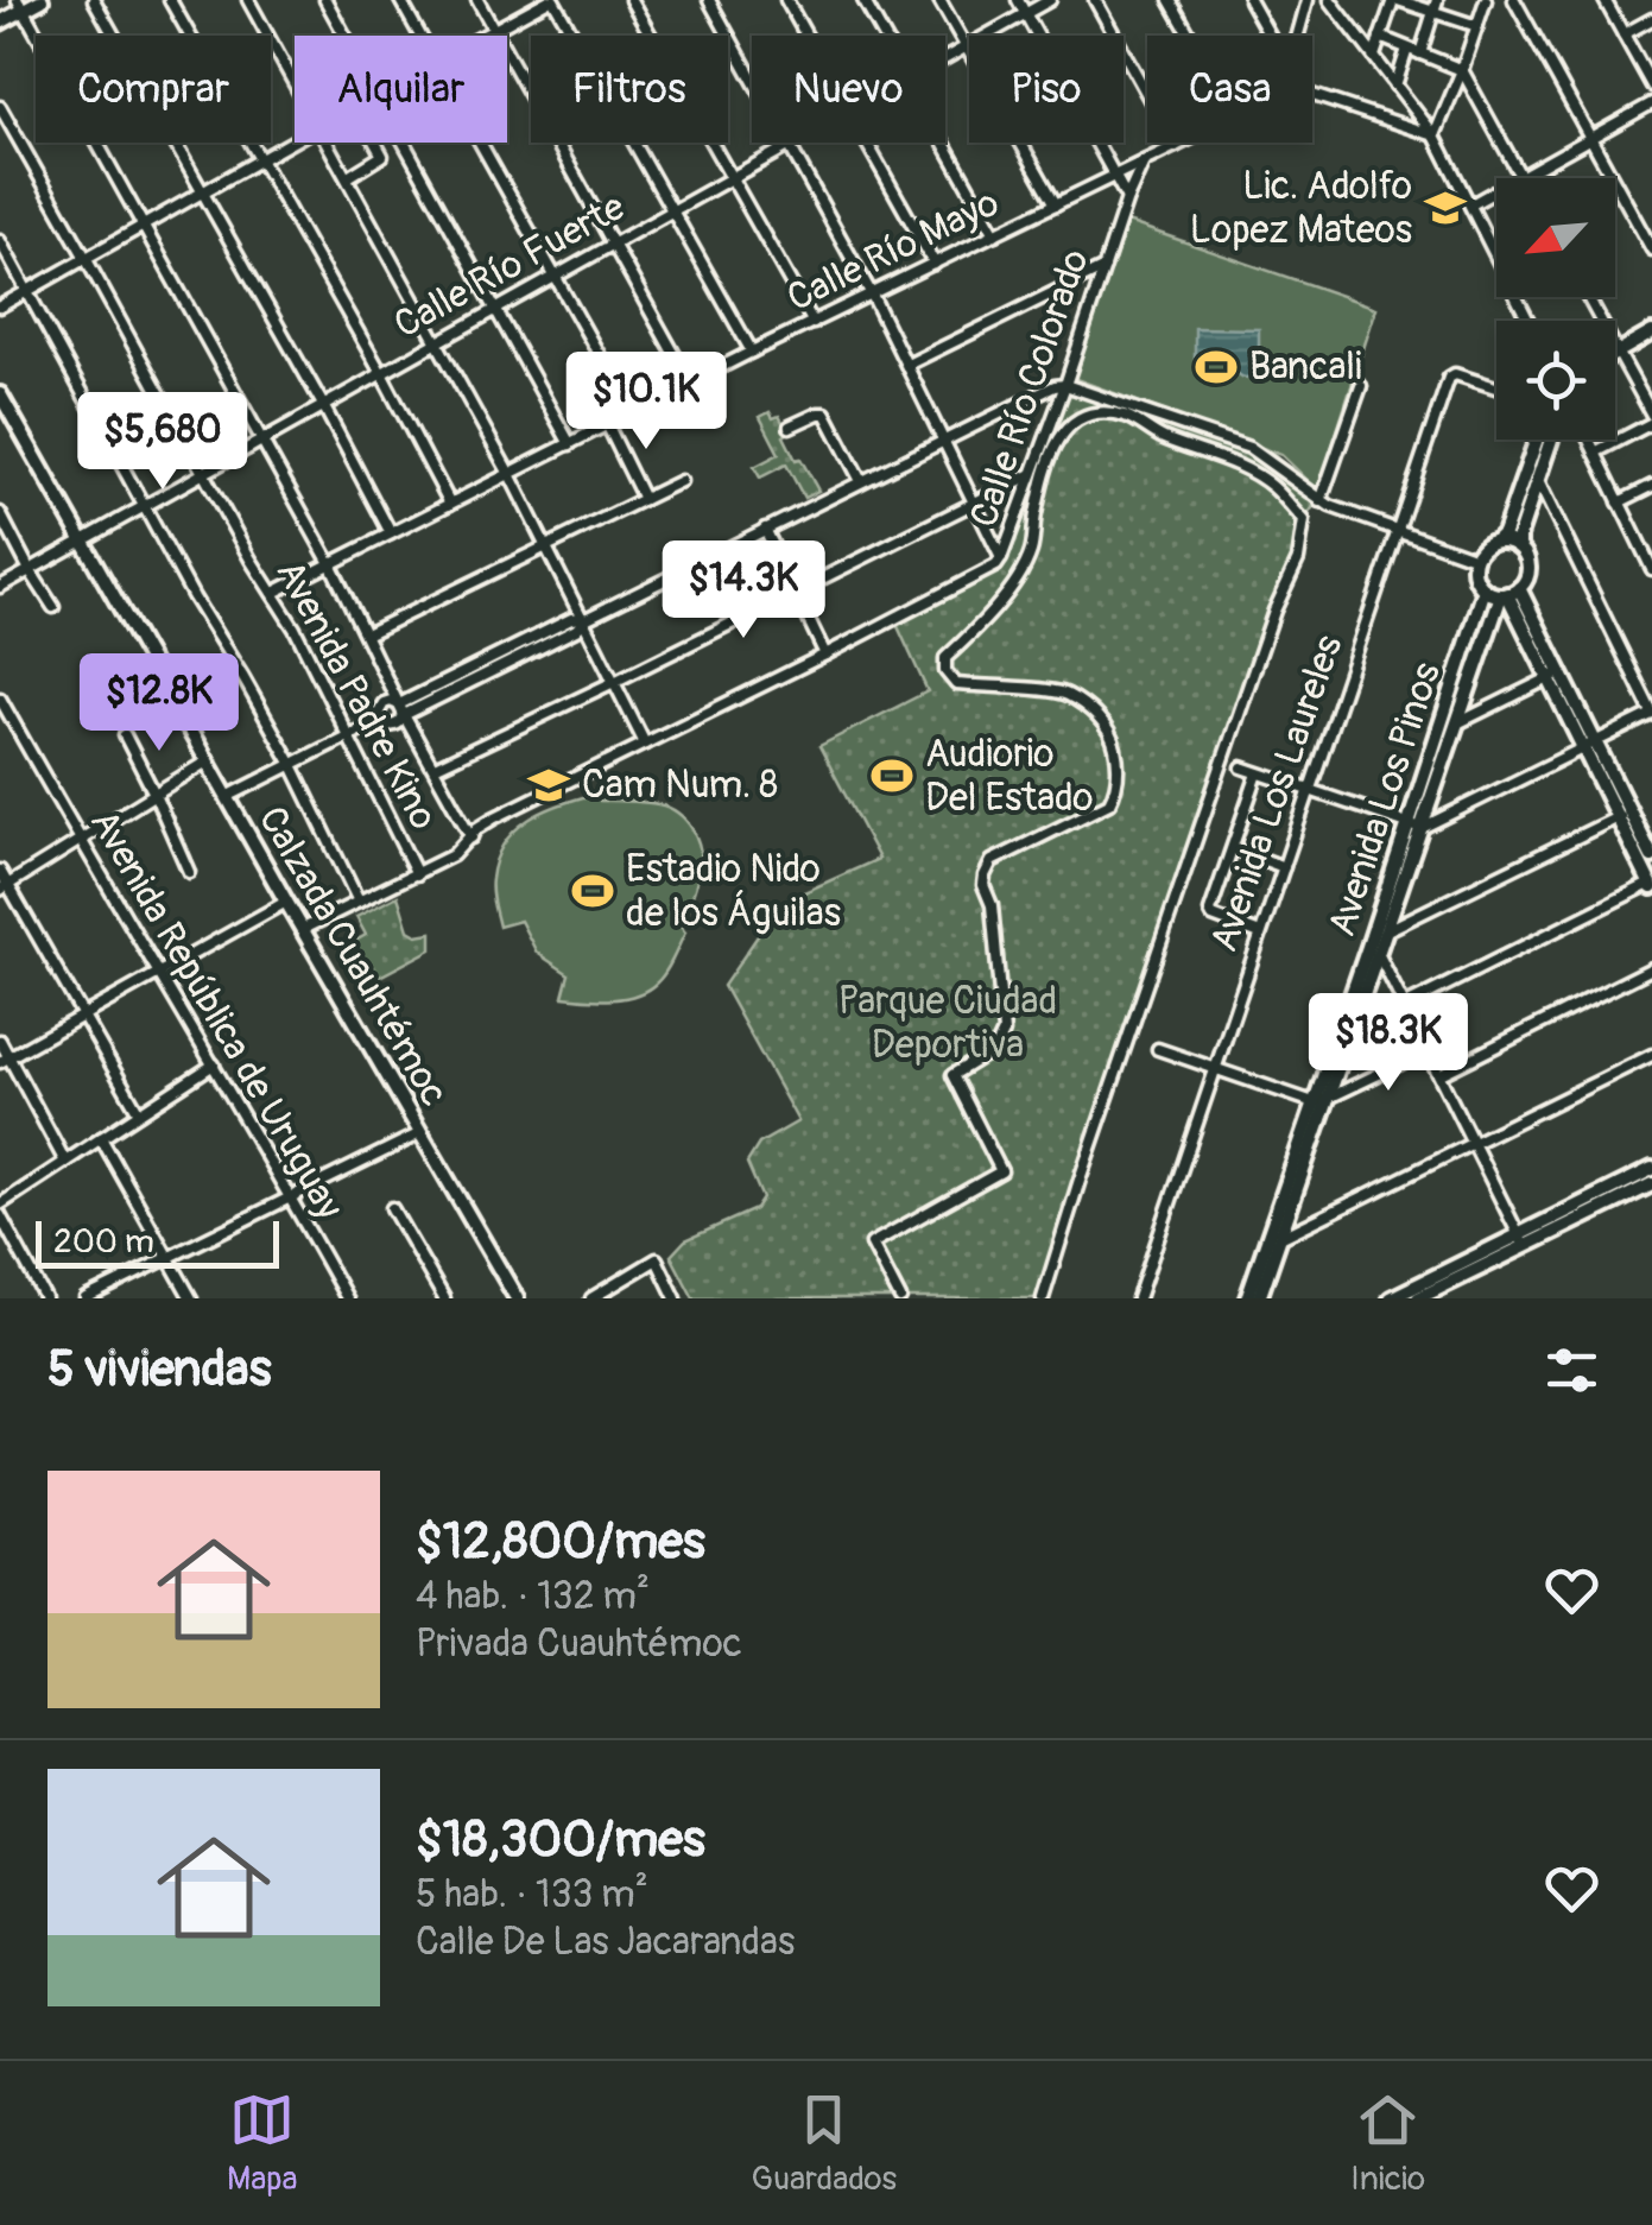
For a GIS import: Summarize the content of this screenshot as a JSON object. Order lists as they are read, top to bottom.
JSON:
{
  "streets": {
    "street": [
      "Calle Río Mayo",
      "Calle Río Fuerte",
      "Calle Río Colorado",
      "Avenida Padre Kino",
      "Avenida Los Laureles",
      "Avenida Los Pinos",
      "Calzada Cuauhtémoc",
      "Avenida República de Uruguay"
    ]
  },
  "crossings": [
    ["Calle Río Mayo", "Calle Río Colorado"],
    ["Calle Río Mayo", "Avenida Padre Kino"],
    ["Calle Río Fuerte", "Avenida Padre Kino"],
    ["Calle Río Fuerte", "Calzada Cuauhtémoc"],
    ["Calle Río Colorado", "Avenida Padre Kino"],
    ["Calle Río Colorado", "Calzada Cuauhtémoc"]
  ],
  "parks": ["Parque Ciudad Deportiva"],
  "places": {
    "school or university": ["Lic. Adolfo Lopez Mateos", "Cam Num. 8"],
    "sports": ["Bancali", "Audiorio Del Estado", "Estadio Nido de los Águilas"]
  },
  "scale_bar": "200 m",
  "north": "bottom left",
  "page": {
    "chip": [
      "Comprar",
      "Alquilar",
      "Filtros",
      "Nuevo",
      "Piso",
      "Casa"
    ],
    "price": [
      "$10.1K",
      "$5,680",
      "$14.3K",
      "$12.8K",
      "$18.3K"
    ],
    "scale": "200 m",
    "heading": "5 viviendas",
    "list": [
      {
        "name": "$12,800/mes",
        "note": "4 hab. · 132 m² · Privada Cuauhtémoc"
      },
      {
        "name": "$18,300/mes",
        "note": "5 hab. · 133 m² · Calle De Las Jacarandas"
      }
    ],
    "tabs": ["Mapa", "Guardados", "Inicio"]
  }
}
